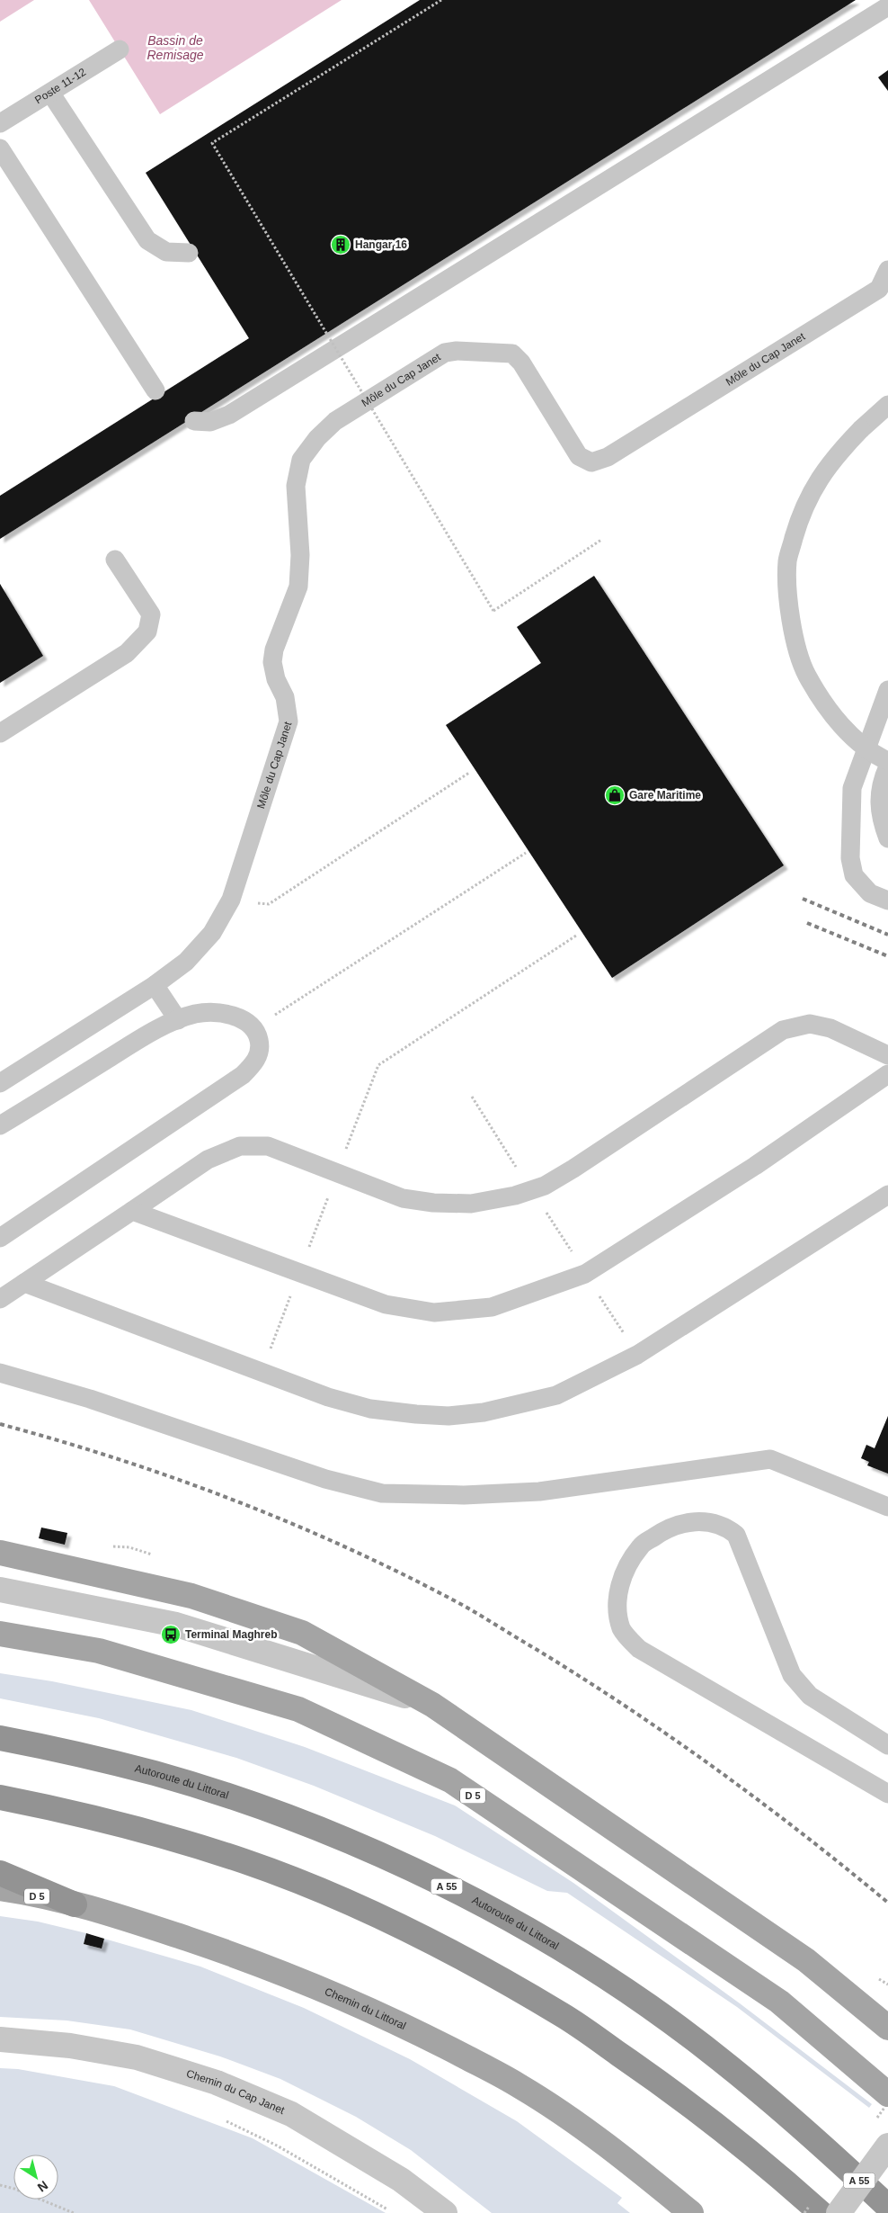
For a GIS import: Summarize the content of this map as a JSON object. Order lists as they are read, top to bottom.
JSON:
{
  "streets": {
    "highway": ["Autoroute du Littoral", "A 55"],
    "main road": ["D 5", "Chemin du Littoral"],
    "street": ["Chemin du Cap Janet"],
    "lane": ["Poste 11-12", "Môle du Cap Janet"]
  },
  "water": ["Bassin de Remisage"],
  "places": {
    "building": ["Hangar 16"],
    "shop": ["Gare Maritime"],
    "bus stop": ["Terminal Maghreb"]
  },
  "north": "bottom right"
}
